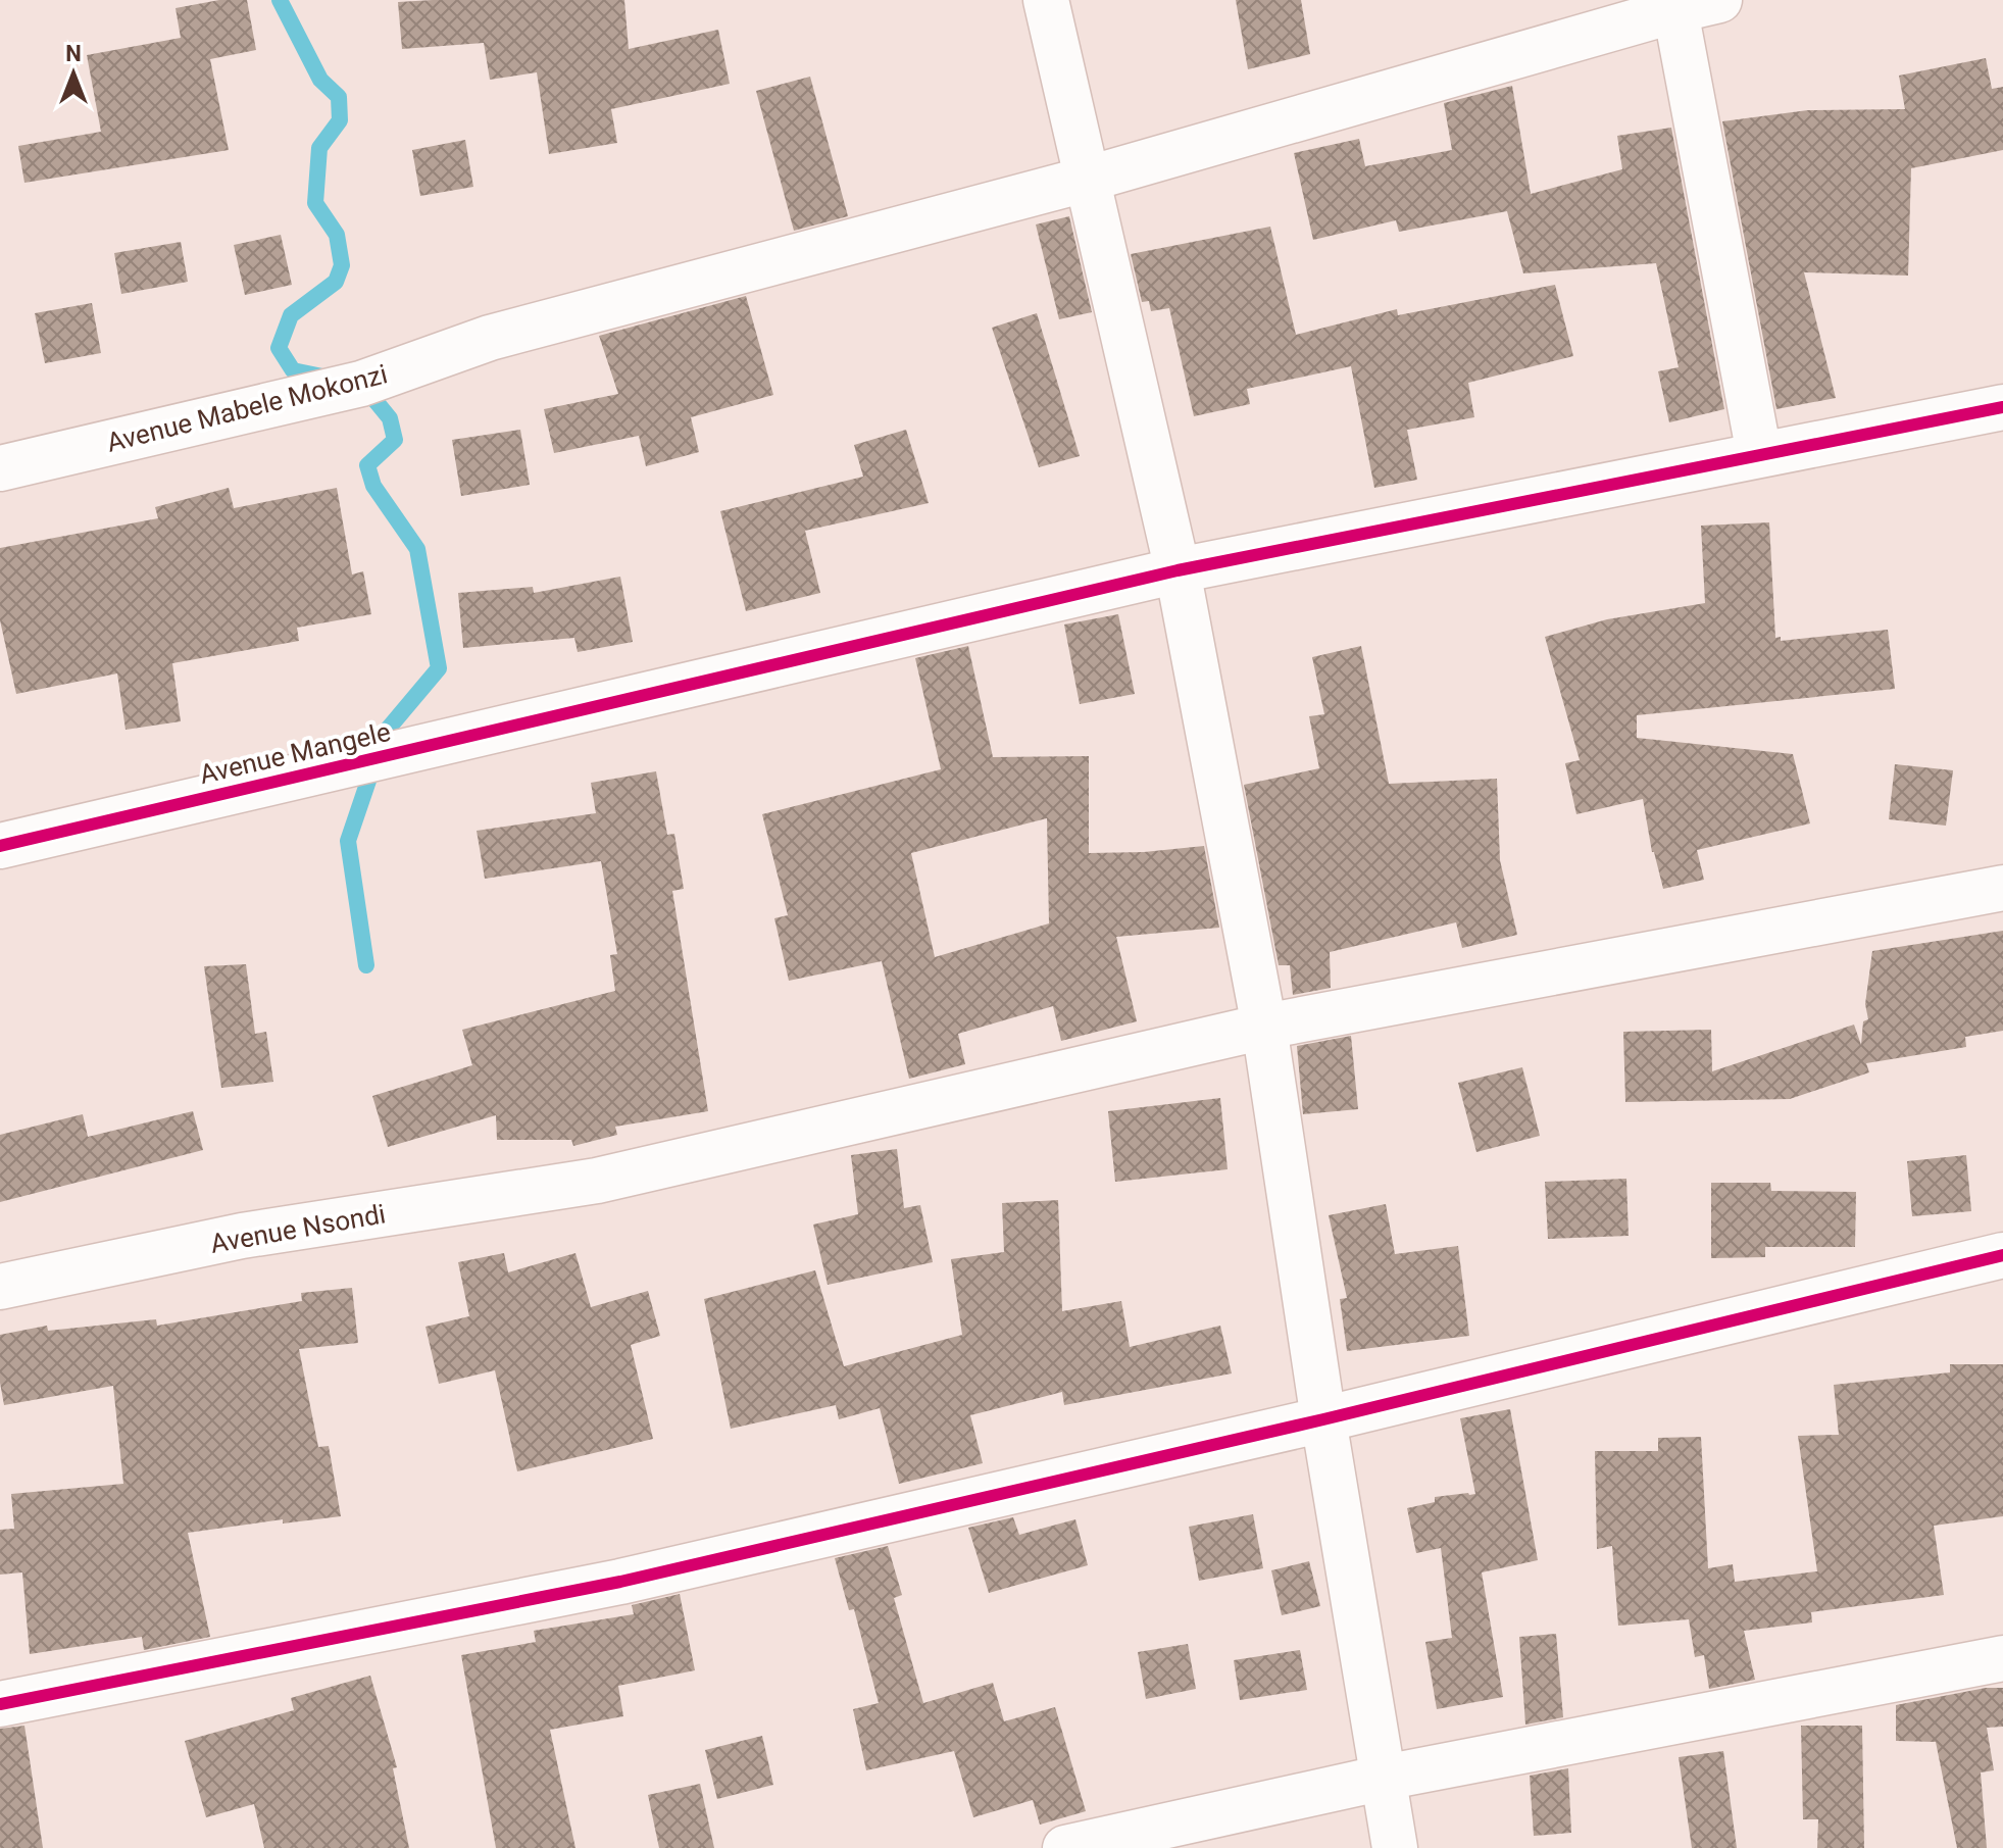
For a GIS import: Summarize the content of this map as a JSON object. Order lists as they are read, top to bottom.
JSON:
{
  "streets": {
    "street": ["Avenue Mabele Mokonzi", "Avenue Mangele", "Avenue Nsondi"]
  },
  "north": "top"
}
